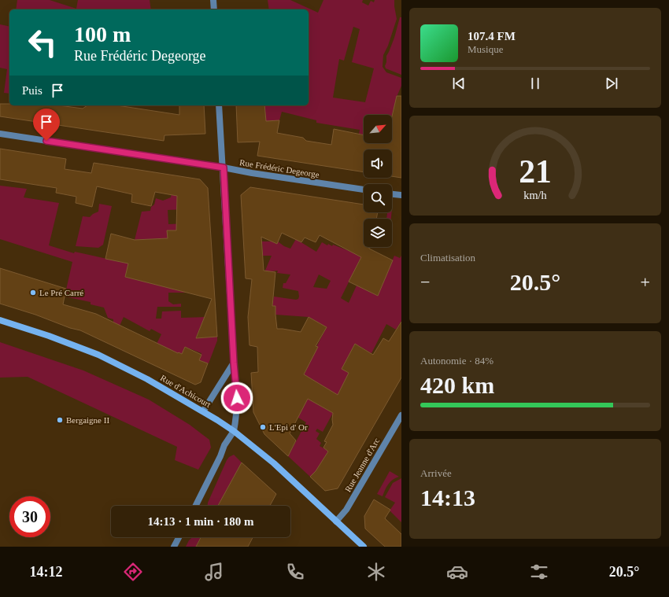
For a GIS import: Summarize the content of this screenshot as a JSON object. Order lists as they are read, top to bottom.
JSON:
{
  "streets": {
    "street": ["Rue Frédéric Degeorge", "Rue d'Achicourt", "Rue Jeanne d'Arc"]
  },
  "crossings": [
    ["Rue d'Achicourt", "Rue Jeanne d'Arc"]
  ],
  "places": ["Le Pré Carré", "Bergaigne II", "L'Epi d' Or"],
  "north": "top right",
  "page": {
    "turn": ["100 m", "Rue Frédéric Degeorge"],
    "song": ["107.4 FM", "Musique"],
    "then": "Puis",
    "tile": [
      "Climatisation",
      ["Autonomie · 84%", "420 km"],
      ["Arrivée", "14:13"]
    ],
    "heat": ["−", "20.5°", "+"],
    "limit": "30",
    "trip": "14:13 · 1 min · 180 m",
    "tabs": ["14:12", "20.5°"],
    "gauge": ["21", "km/h"]
  }
}
